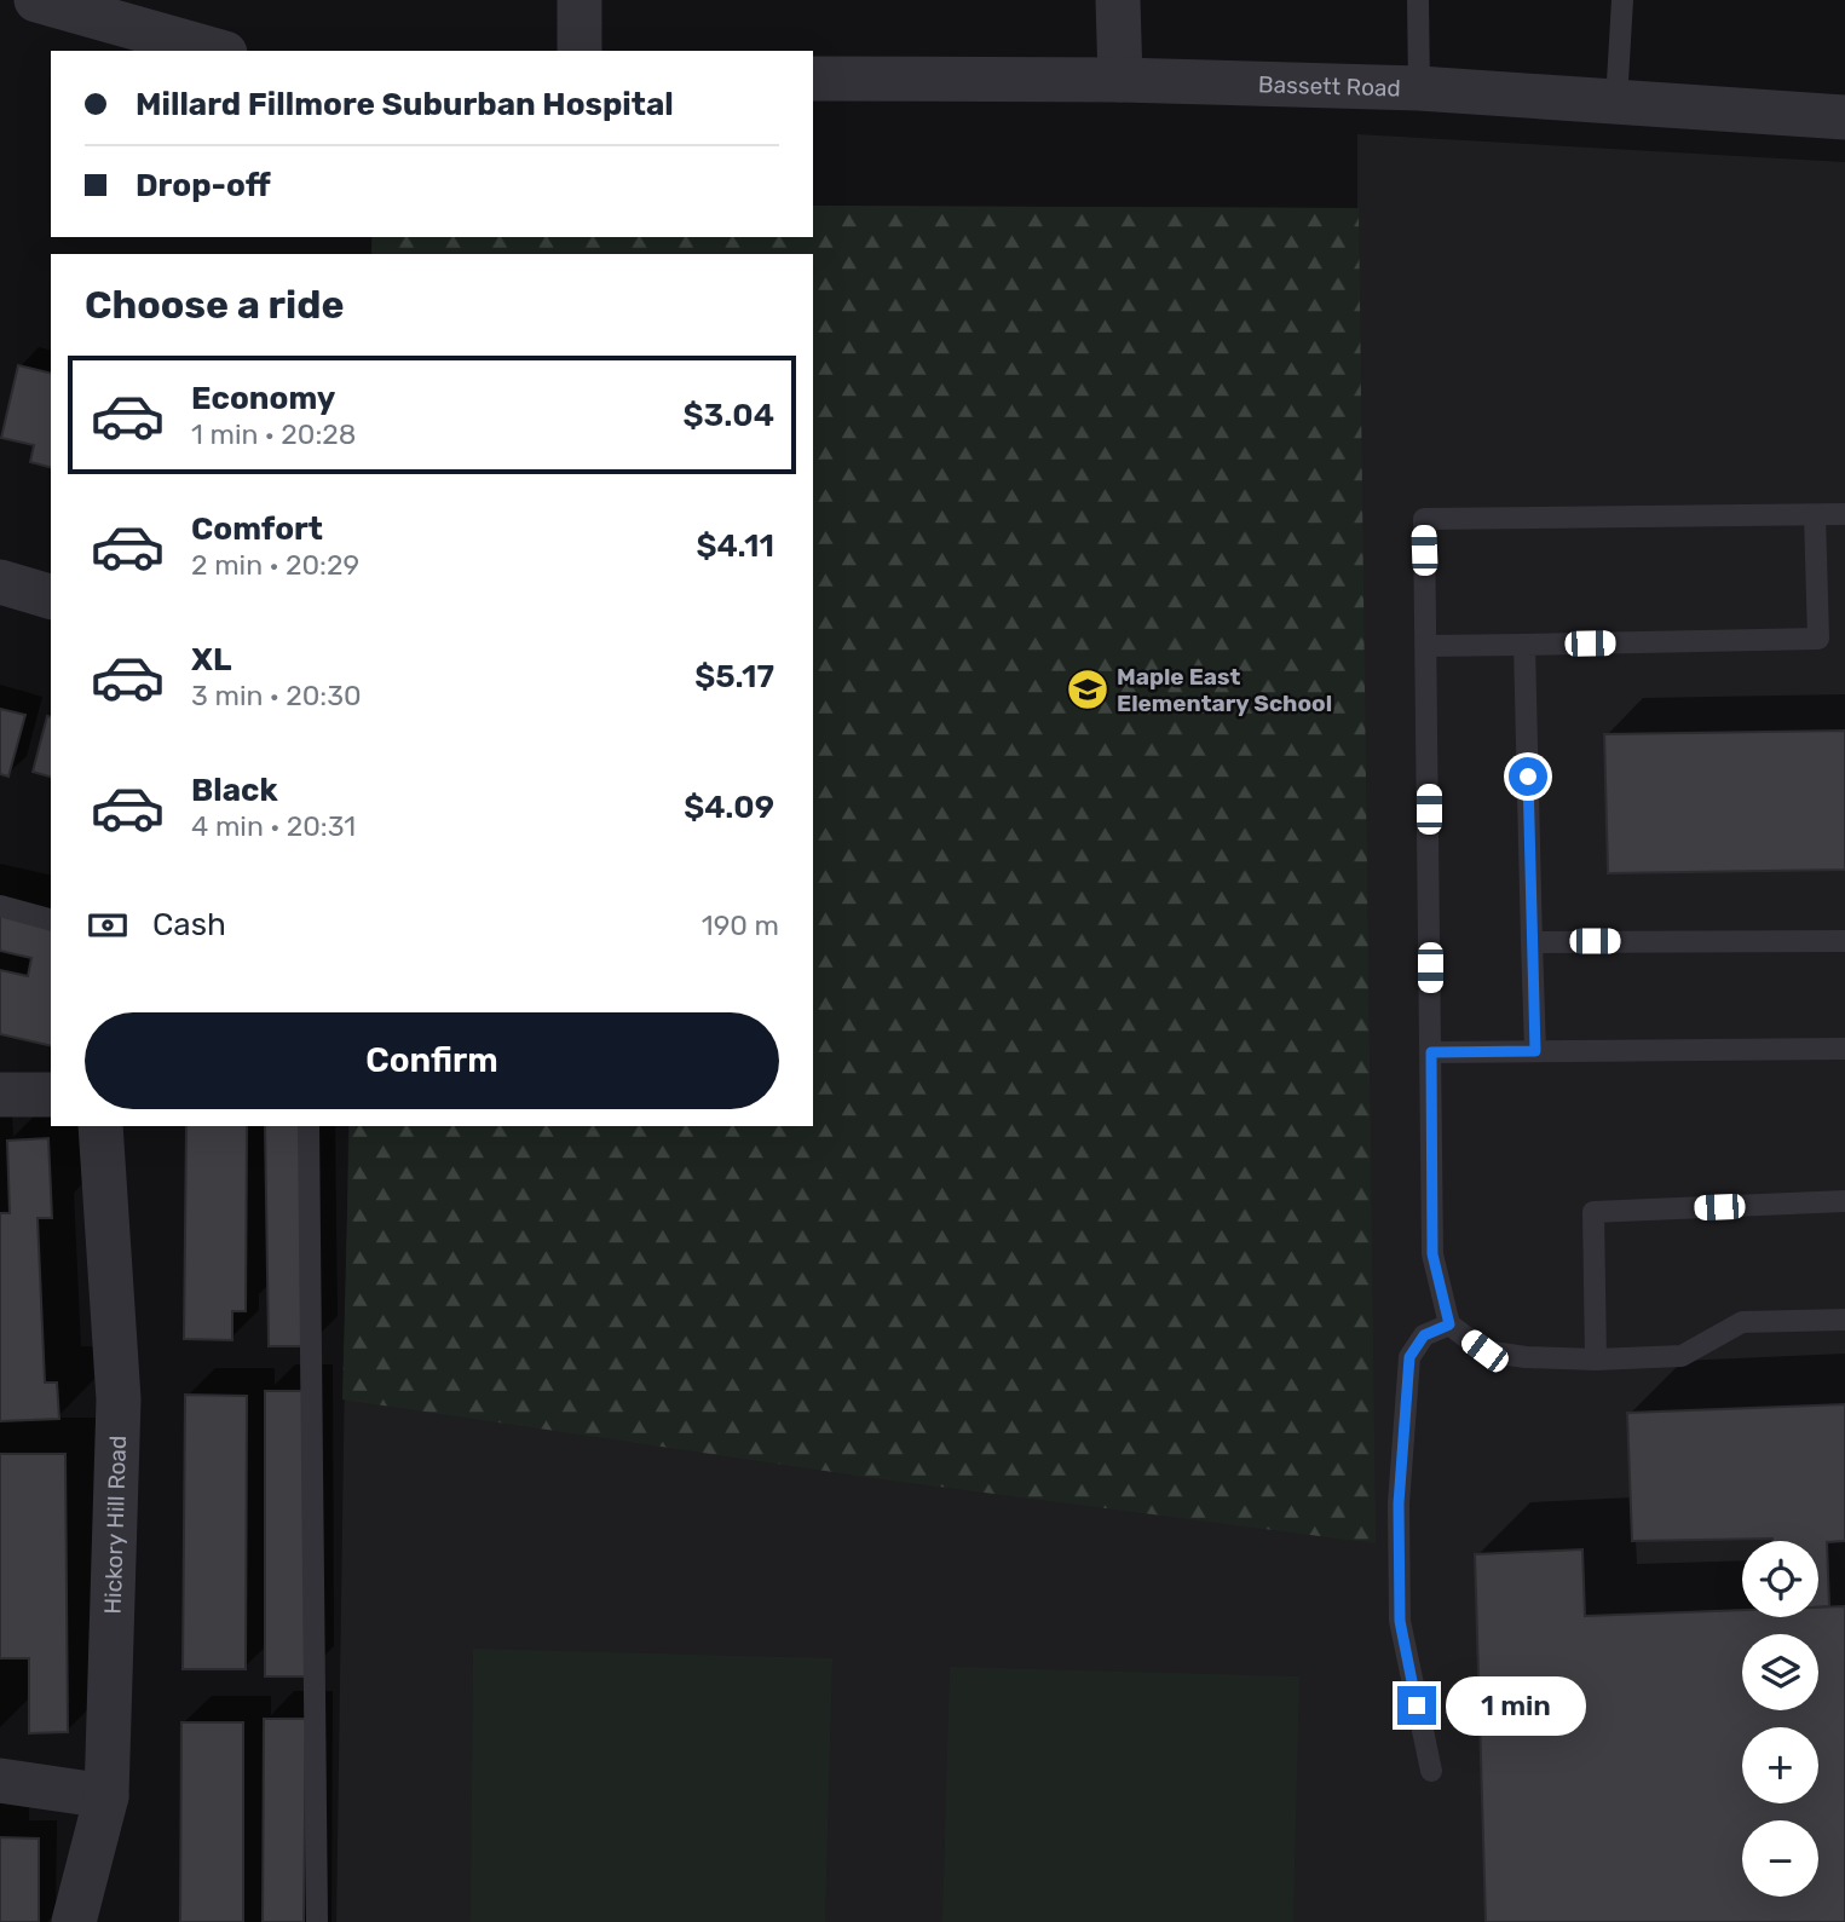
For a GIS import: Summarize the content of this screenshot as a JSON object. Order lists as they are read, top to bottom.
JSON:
{
  "streets": {
    "street": ["Bassett Road", "Hickory Hill Road"]
  },
  "places": {
    "school or university": ["Maple East Elementary School"]
  },
  "page": {
    "banner": ["Millard Fillmore Suburban Hospital", "Drop-off"],
    "heading": "Choose a ride",
    "list": [
      {
        "name": "Economy",
        "note": "1 min · 20:28",
        "value": "$3.04"
      },
      {
        "name": "Comfort",
        "note": "2 min · 20:29",
        "value": "$4.11"
      },
      {
        "name": "XL",
        "note": "3 min · 20:30",
        "value": "$5.17"
      },
      {
        "name": "Black",
        "note": "4 min · 20:31",
        "value": "$4.09"
      }
    ],
    "pay": ["Cash", "190 m"],
    "buttons": "Confirm",
    "map_buttons": ["+", "−"],
    "bubble": "1 min"
  }
}
